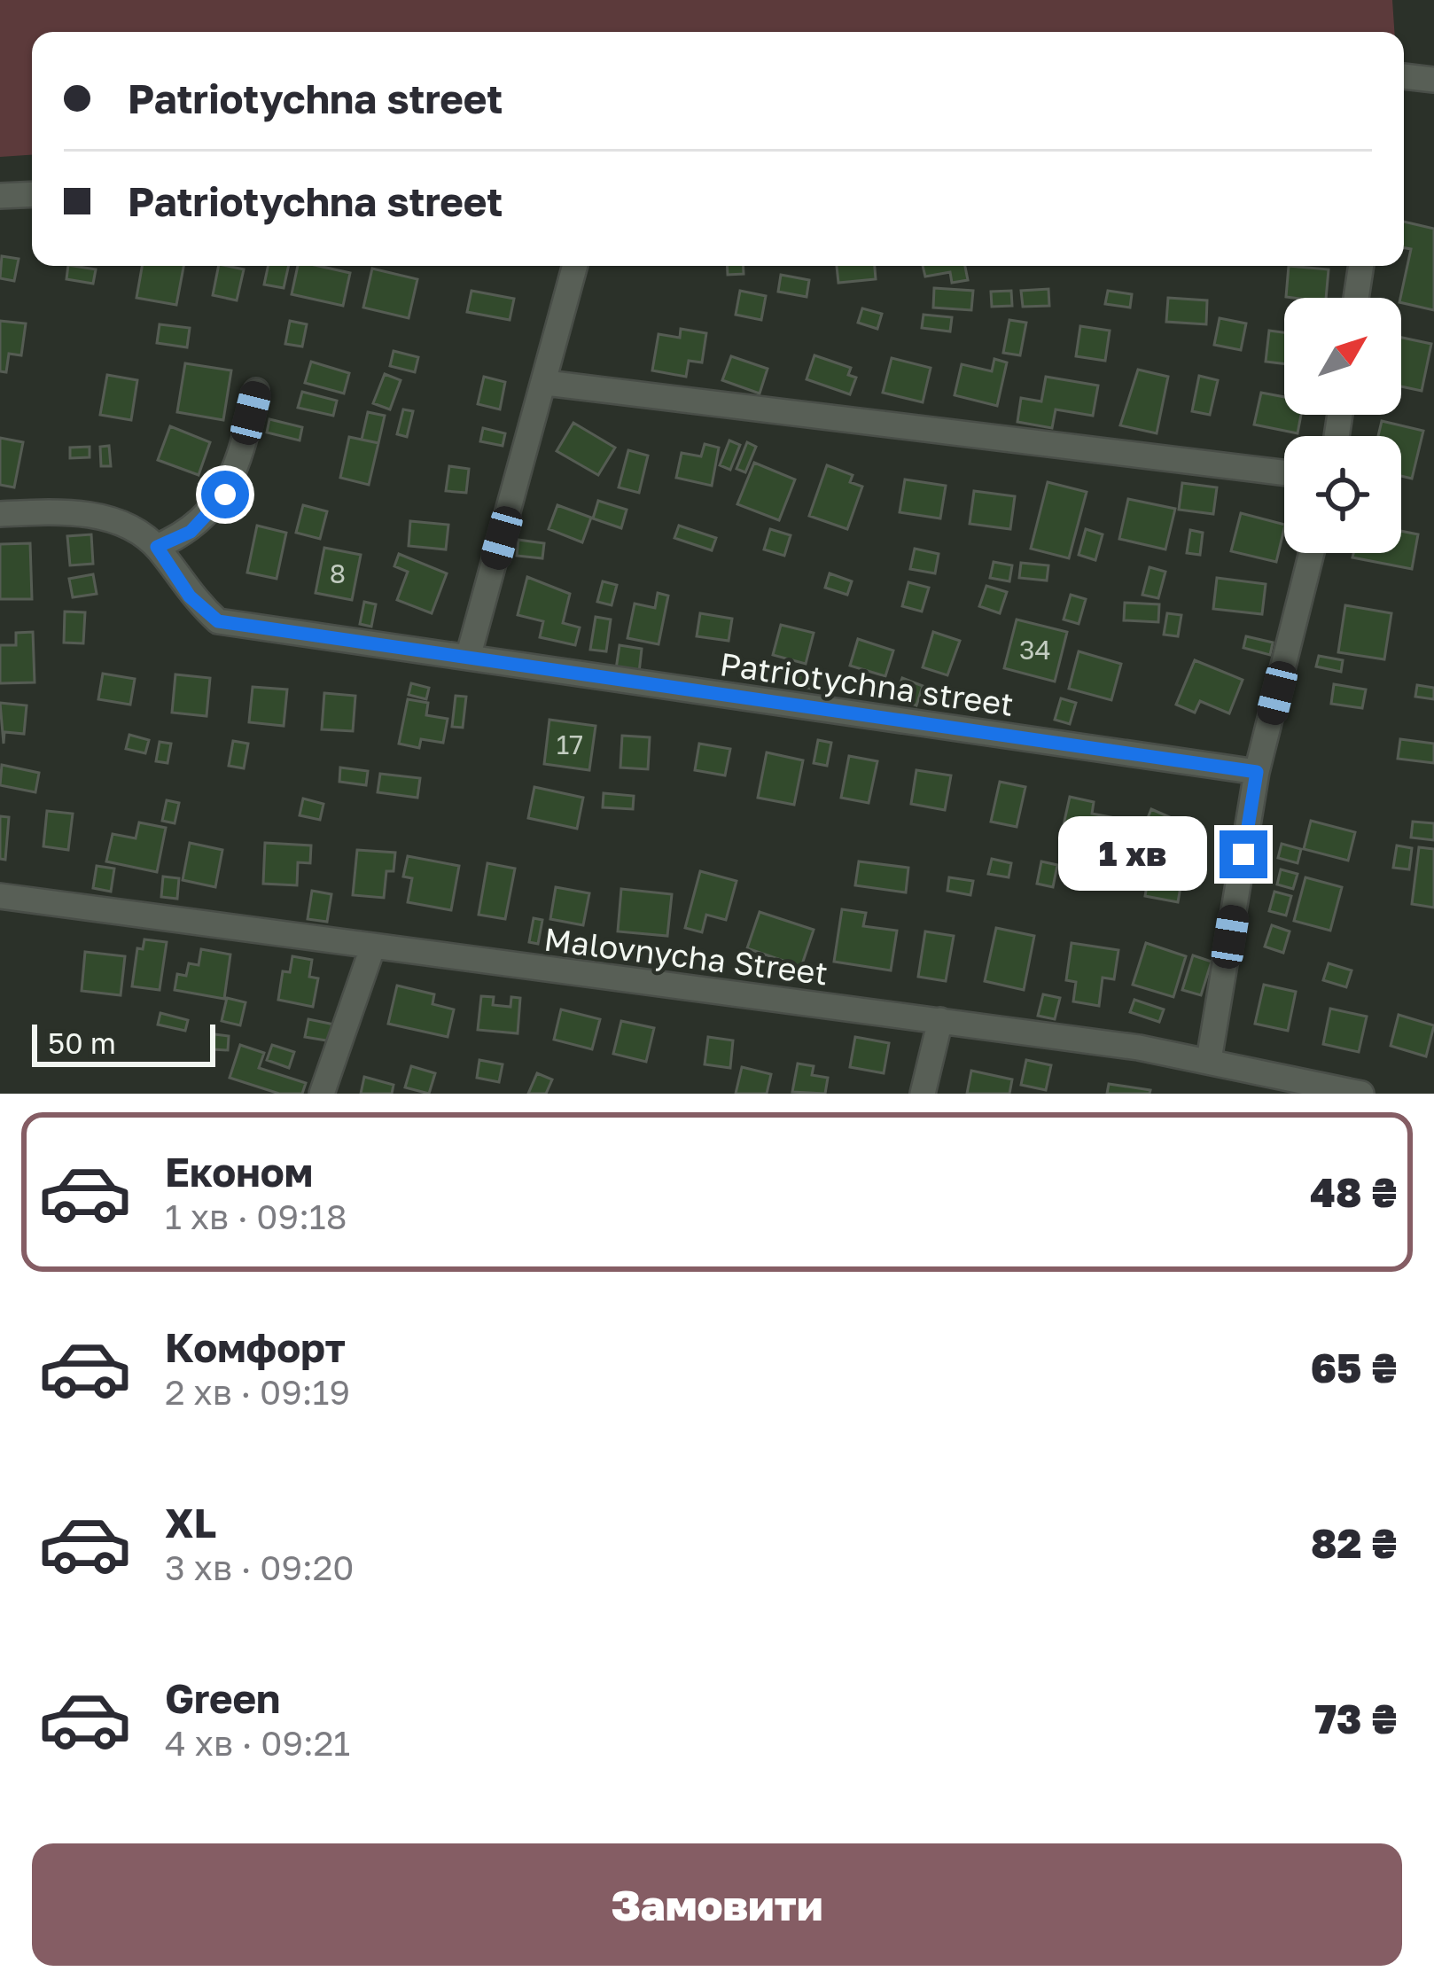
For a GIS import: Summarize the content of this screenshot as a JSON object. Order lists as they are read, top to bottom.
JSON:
{
  "streets": {
    "street": ["Patriotychna street", "Malovnycha Street"]
  },
  "house_numbers": ["8", "34", "17"],
  "scale_bar": "50 m",
  "north": "top right",
  "page": {
    "banner": ["Patriotychna street", "Patriotychna street"],
    "bubble": "1 хв",
    "scale": "50 m",
    "list": [
      {
        "name": "Економ",
        "note": "1 хв · 09:18",
        "value": "48 ₴"
      },
      {
        "name": "Комфорт",
        "note": "2 хв · 09:19",
        "value": "65 ₴"
      },
      {
        "name": "XL",
        "note": "3 хв · 09:20",
        "value": "82 ₴"
      },
      {
        "name": "Green",
        "note": "4 хв · 09:21",
        "value": "73 ₴"
      }
    ],
    "buttons": "Замовити"
  }
}
